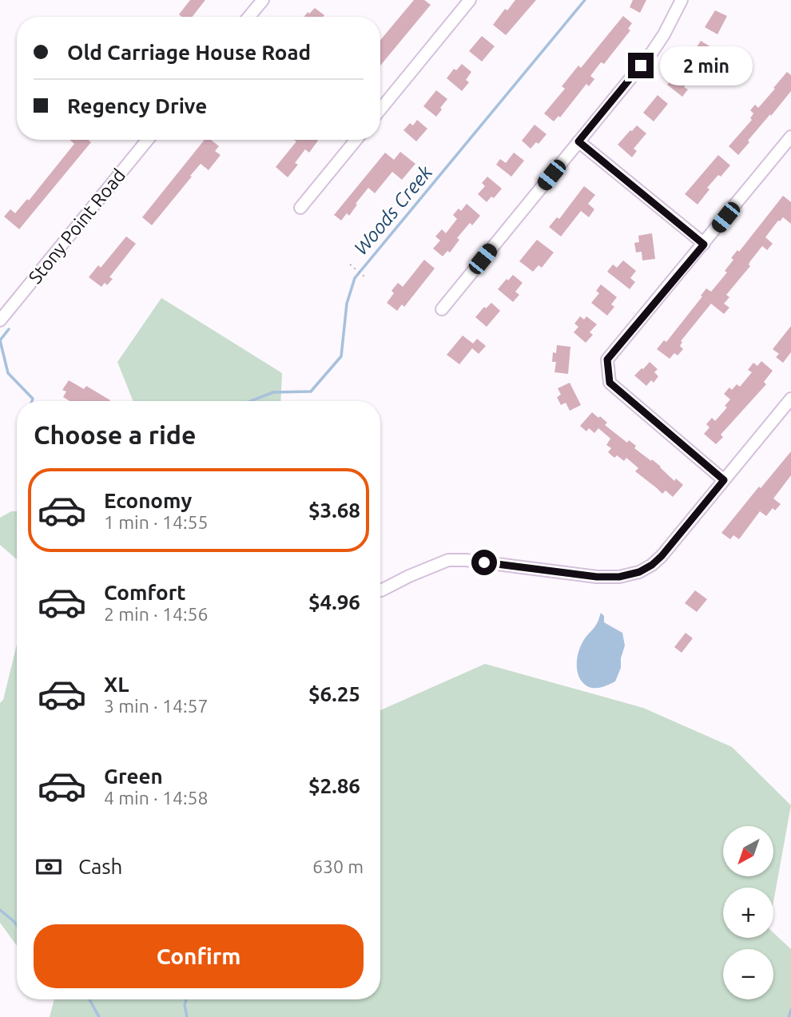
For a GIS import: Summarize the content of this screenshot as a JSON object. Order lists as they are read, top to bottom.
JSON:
{
  "streets": {
    "street": ["Stony Point Road"]
  },
  "water": ["Woods Creek"],
  "north": "bottom left",
  "page": {
    "banner": ["Old Carriage House Road", "Regency Drive"],
    "bubble": "2 min",
    "heading": "Choose a ride",
    "list": [
      {
        "name": "Economy",
        "note": "1 min · 14:55",
        "value": "$3.68"
      },
      {
        "name": "Comfort",
        "note": "2 min · 14:56",
        "value": "$4.96"
      },
      {
        "name": "XL",
        "note": "3 min · 14:57",
        "value": "$6.25"
      },
      {
        "name": "Green",
        "note": "4 min · 14:58",
        "value": "$2.86"
      }
    ],
    "map_buttons": ["+", "−"],
    "pay": ["Cash", "630 m"],
    "buttons": "Confirm"
  }
}
